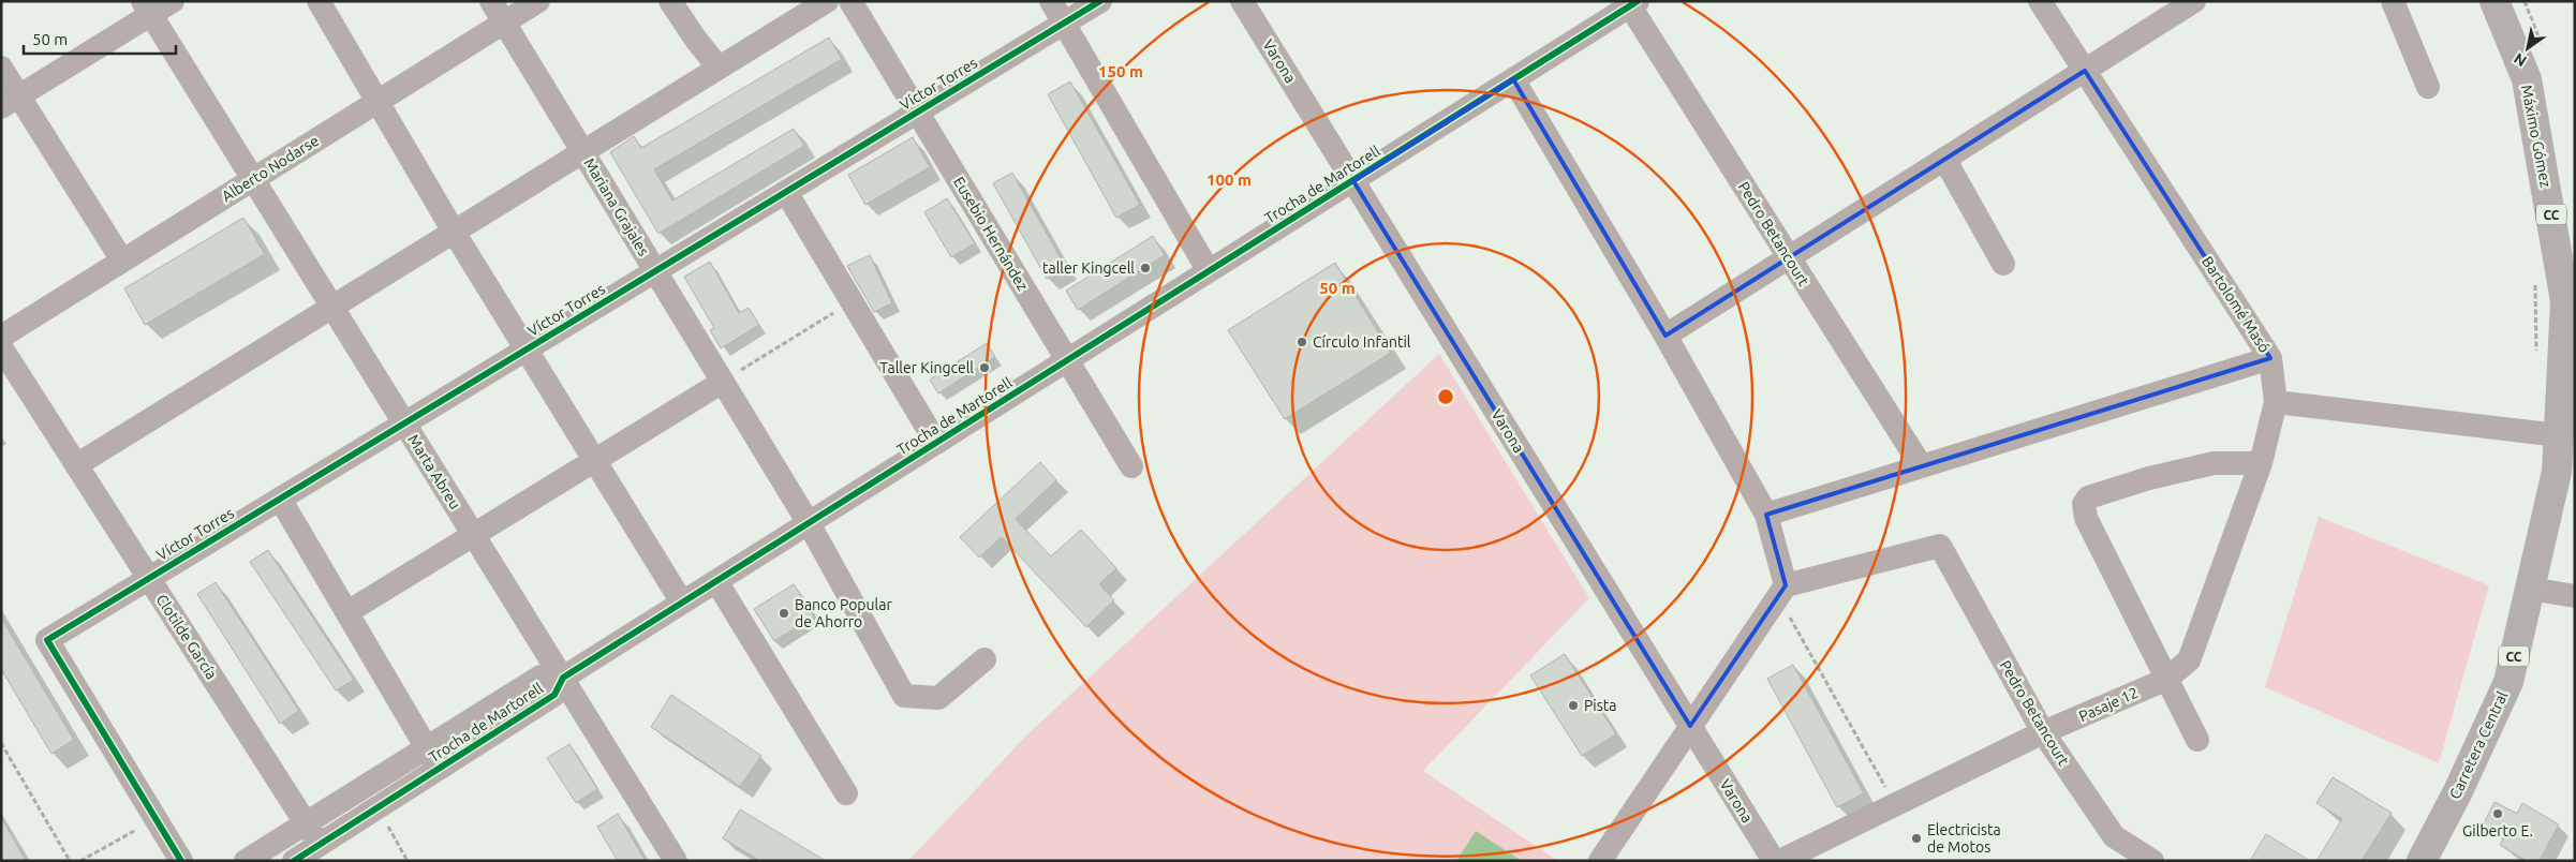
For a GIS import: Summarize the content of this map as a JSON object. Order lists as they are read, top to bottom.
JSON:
{
  "streets": {
    "main road": ["Máximo Gómez", "CC", "Carretera Central"],
    "street": [
      "Varona",
      "Víctor Torres",
      "Alberto Nodarse",
      "Trocha de Martorell",
      "Mariana Grajales",
      "Eusebio Hernández",
      "Pedro Betancourt",
      "Bartolomé Masó",
      "Marta Abreu",
      "Clotilde García",
      "Pasaje 12"
    ]
  },
  "crossings": [
    ["Varona", "Trocha de Martorell"],
    ["Víctor Torres", "Mariana Grajales"],
    ["Víctor Torres", "Eusebio Hernández"],
    ["Víctor Torres", "Marta Abreu"],
    ["Víctor Torres", "Clotilde García"],
    ["Máximo Gómez", "Carretera Central"],
    ["Alberto Nodarse", "Mariana Grajales"],
    ["Alberto Nodarse", "Marta Abreu"],
    ["Trocha de Martorell", "Mariana Grajales"],
    ["Trocha de Martorell", "Eusebio Hernández"],
    ["Trocha de Martorell", "Pedro Betancourt"],
    ["Trocha de Martorell", "Marta Abreu"],
    ["Trocha de Martorell", "Clotilde García"],
    ["Pedro Betancourt", "Pasaje 12"],
    ["Bartolomé Masó", "Pasaje 12"]
  ],
  "places": [
    "taller Kingcell",
    "Círculo Infantil",
    "Taller Kingcell",
    "Banco Popular de Ahorro",
    "Pista",
    "Gilberto E.",
    "Electricista de Motos"
  ],
  "scale_bar": "50 m",
  "north": "bottom left",
  "rings": ["150 m", "100 m", "50 m"]
}
